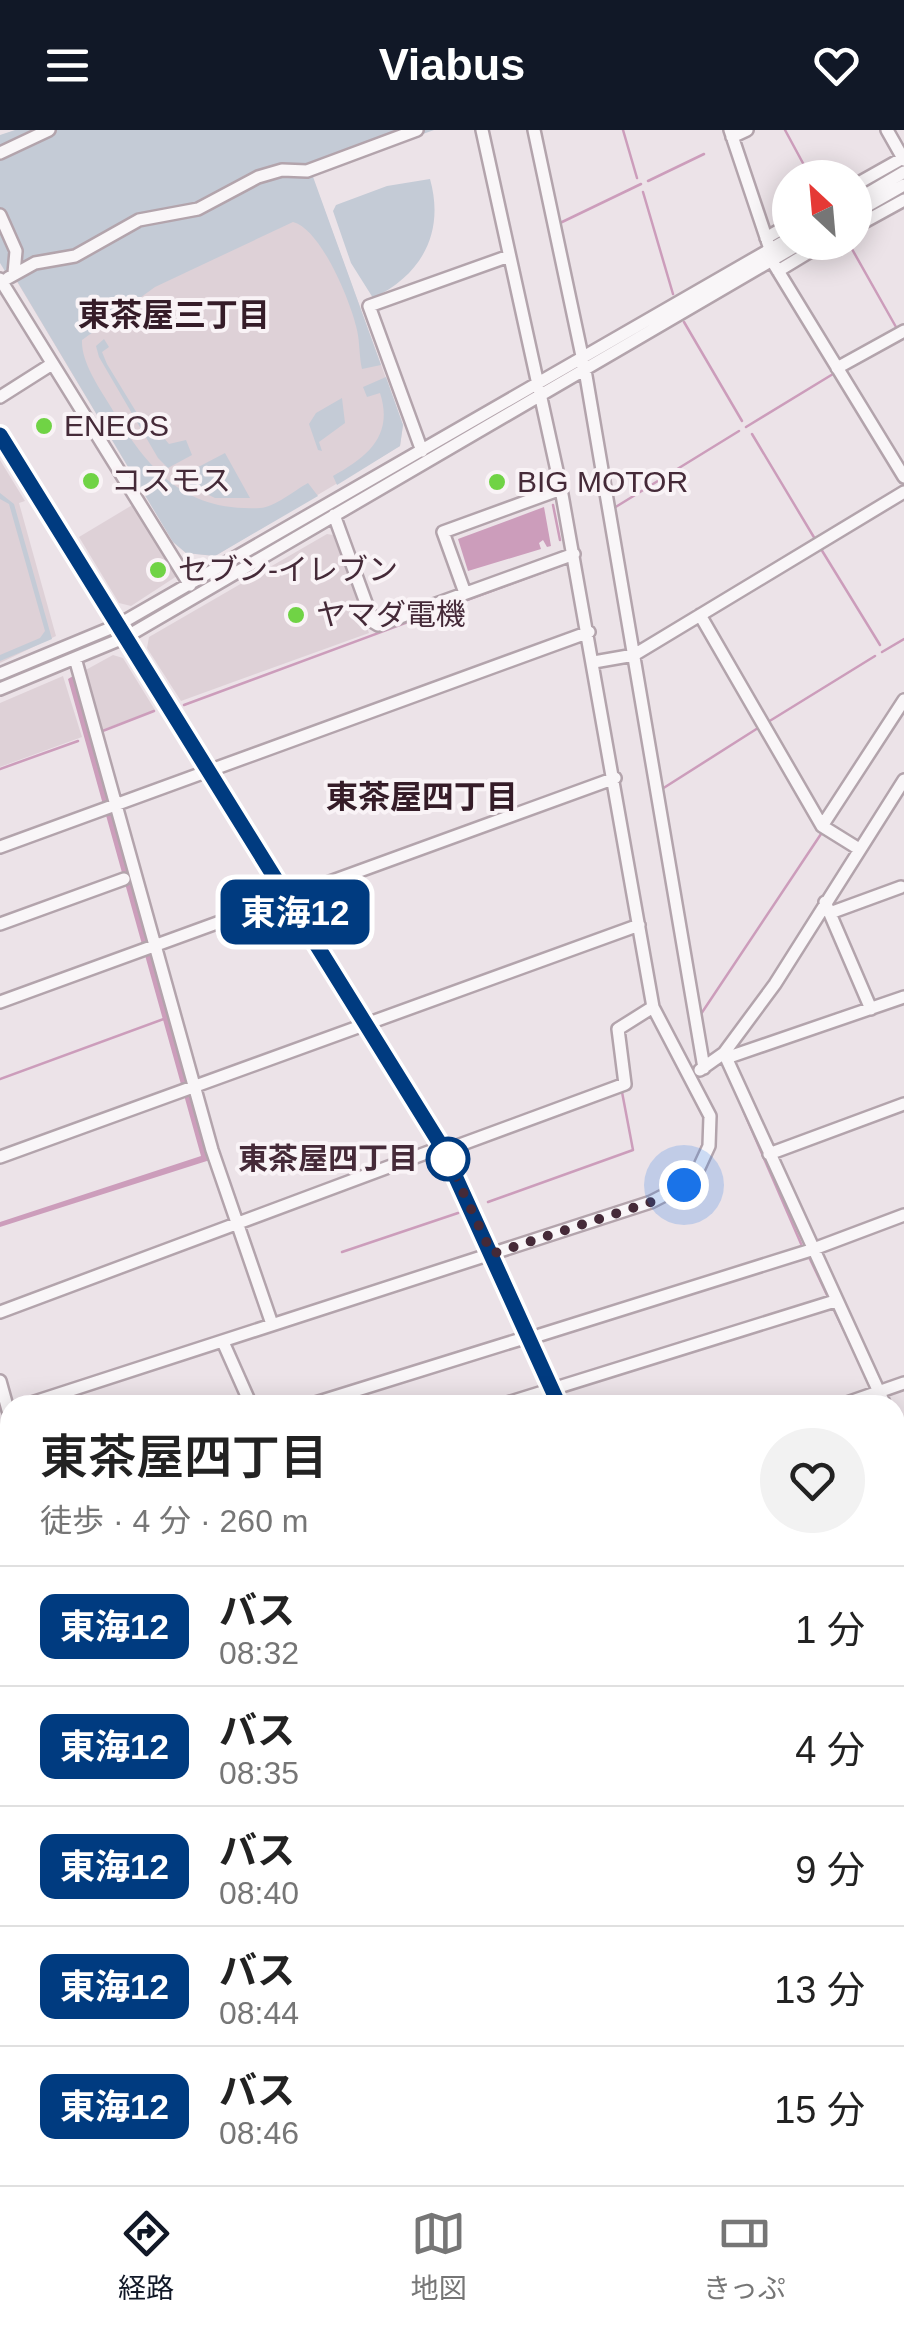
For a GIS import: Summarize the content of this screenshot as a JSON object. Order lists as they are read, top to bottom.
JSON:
{
  "districts": ["東茶屋三丁目", "東茶屋四丁目"],
  "places": [
    "ENEOS",
    "コスモス",
    "BIG MOTOR",
    "セブン-イレブン",
    "ヤマダ電機",
    "東茶屋四丁目"
  ],
  "lines": ["bus line 東海12"],
  "north": "top left",
  "page": {
    "header": "Viabus",
    "on_map": "東海12",
    "heading": ["東茶屋四丁目", "徒歩 · 4 分 · 260 m"],
    "list": [
      {
        "mark": "東海12",
        "name": "バス",
        "note": "08:32",
        "value": "1 分"
      },
      {
        "mark": "東海12",
        "name": "バス",
        "note": "08:35",
        "value": "4 分"
      },
      {
        "mark": "東海12",
        "name": "バス",
        "note": "08:40",
        "value": "9 分"
      },
      {
        "mark": "東海12",
        "name": "バス",
        "note": "08:44",
        "value": "13 分"
      },
      {
        "mark": "東海12",
        "name": "バス",
        "note": "08:46",
        "value": "15 分"
      }
    ],
    "tabs": ["経路", "地図", "きっぷ"]
  }
}
